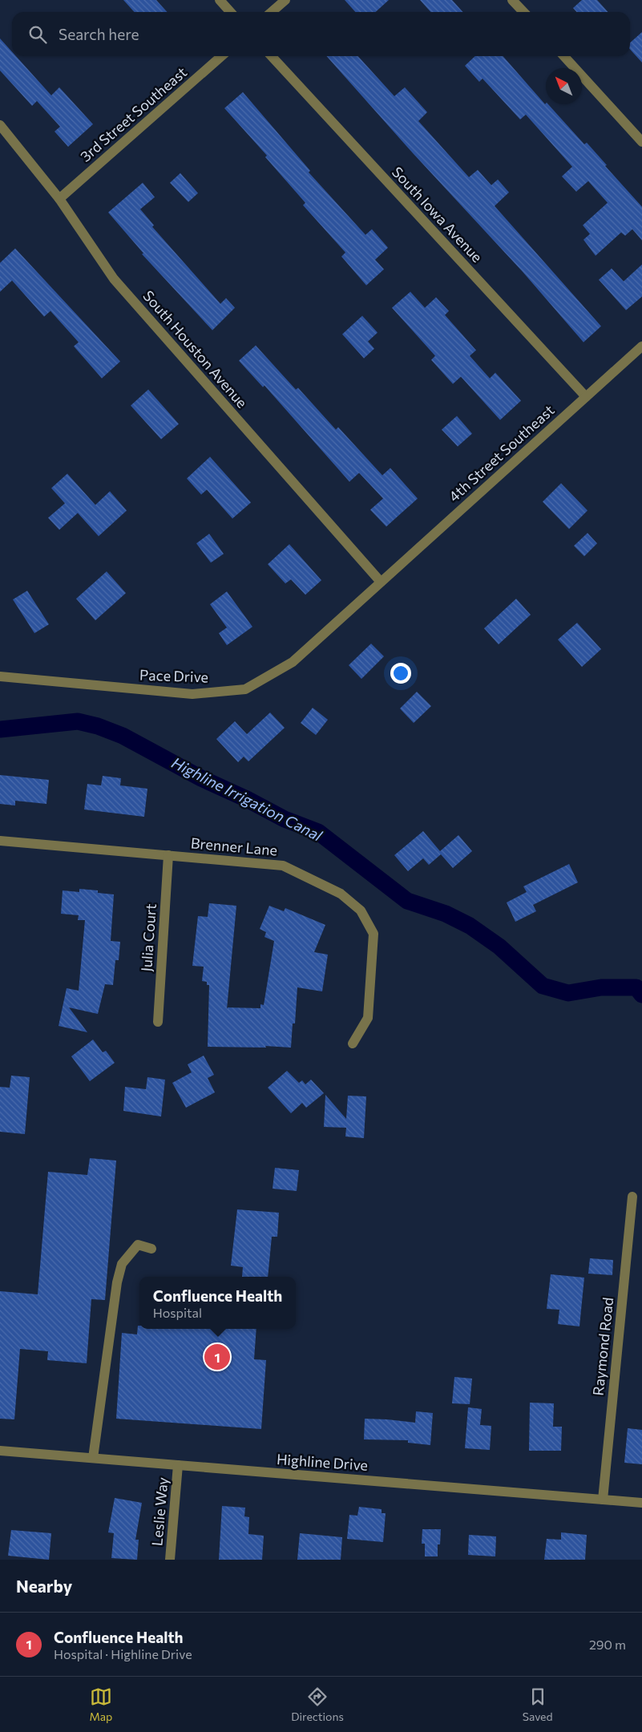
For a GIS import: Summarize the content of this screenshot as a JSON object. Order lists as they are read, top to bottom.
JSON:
{
  "streets": {
    "street": [
      "3rd Street Southeast",
      "South Iowa Avenue",
      "South Houston Avenue",
      "4th Street Southeast",
      "Pace Drive",
      "Brenner Lane",
      "Julia Court",
      "Raymond Road",
      "Highline Drive",
      "Leslie Way"
    ]
  },
  "crossings": [
    ["3rd Street Southeast", "South Houston Avenue"],
    ["South Iowa Avenue", "4th Street Southeast"],
    ["South Houston Avenue", "4th Street Southeast"],
    ["South Houston Avenue", "Pace Drive"],
    ["4th Street Southeast", "Pace Drive"],
    ["Brenner Lane", "Julia Court"],
    ["Raymond Road", "Highline Drive"],
    ["Highline Drive", "Leslie Way"]
  ],
  "water": ["Highline Irrigation Canal"],
  "north": "top left",
  "page": {
    "search": "Search here",
    "popup": ["Confluence Health", "Hospital"],
    "pins": "1",
    "heading": "Nearby",
    "list": [
      {
        "mark": "1",
        "name": "Confluence Health",
        "note": "Hospital · Highline Drive",
        "value": "290 m"
      }
    ],
    "nav": ["Map", "Directions", "Saved"]
  }
}
